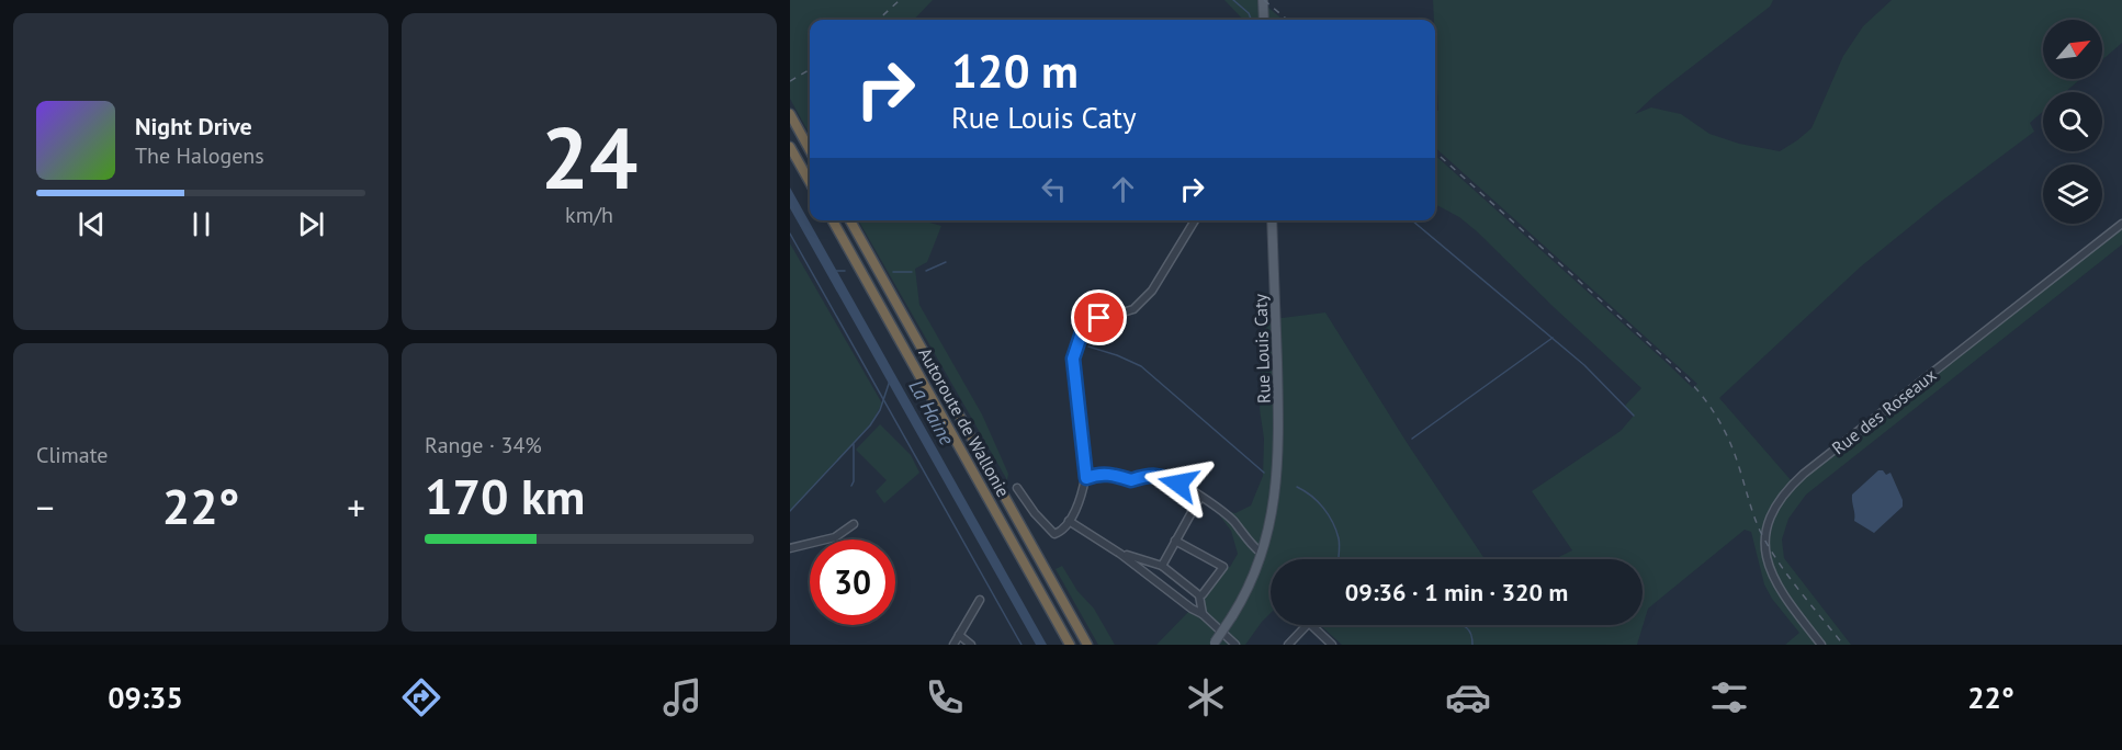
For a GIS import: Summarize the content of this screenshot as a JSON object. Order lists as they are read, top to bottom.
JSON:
{
  "streets": {
    "highway": ["Autoroute de Wallonie"],
    "main road": ["Rue Louis Caty"],
    "street": ["Rue des Roseaux"]
  },
  "water": ["La Haine"],
  "north": "top right",
  "page": {
    "tile": [
      ["24", "km/h"],
      "Climate",
      ["Range · 34%", "170 km"]
    ],
    "turn": ["120 m", "Rue Louis Caty"],
    "song": ["Night Drive", "The Halogens"],
    "heat": ["−", "22°", "+"],
    "limit": "30",
    "trip": "09:36 · 1 min · 320 m",
    "tabs": ["09:35", "22°"]
  }
}
